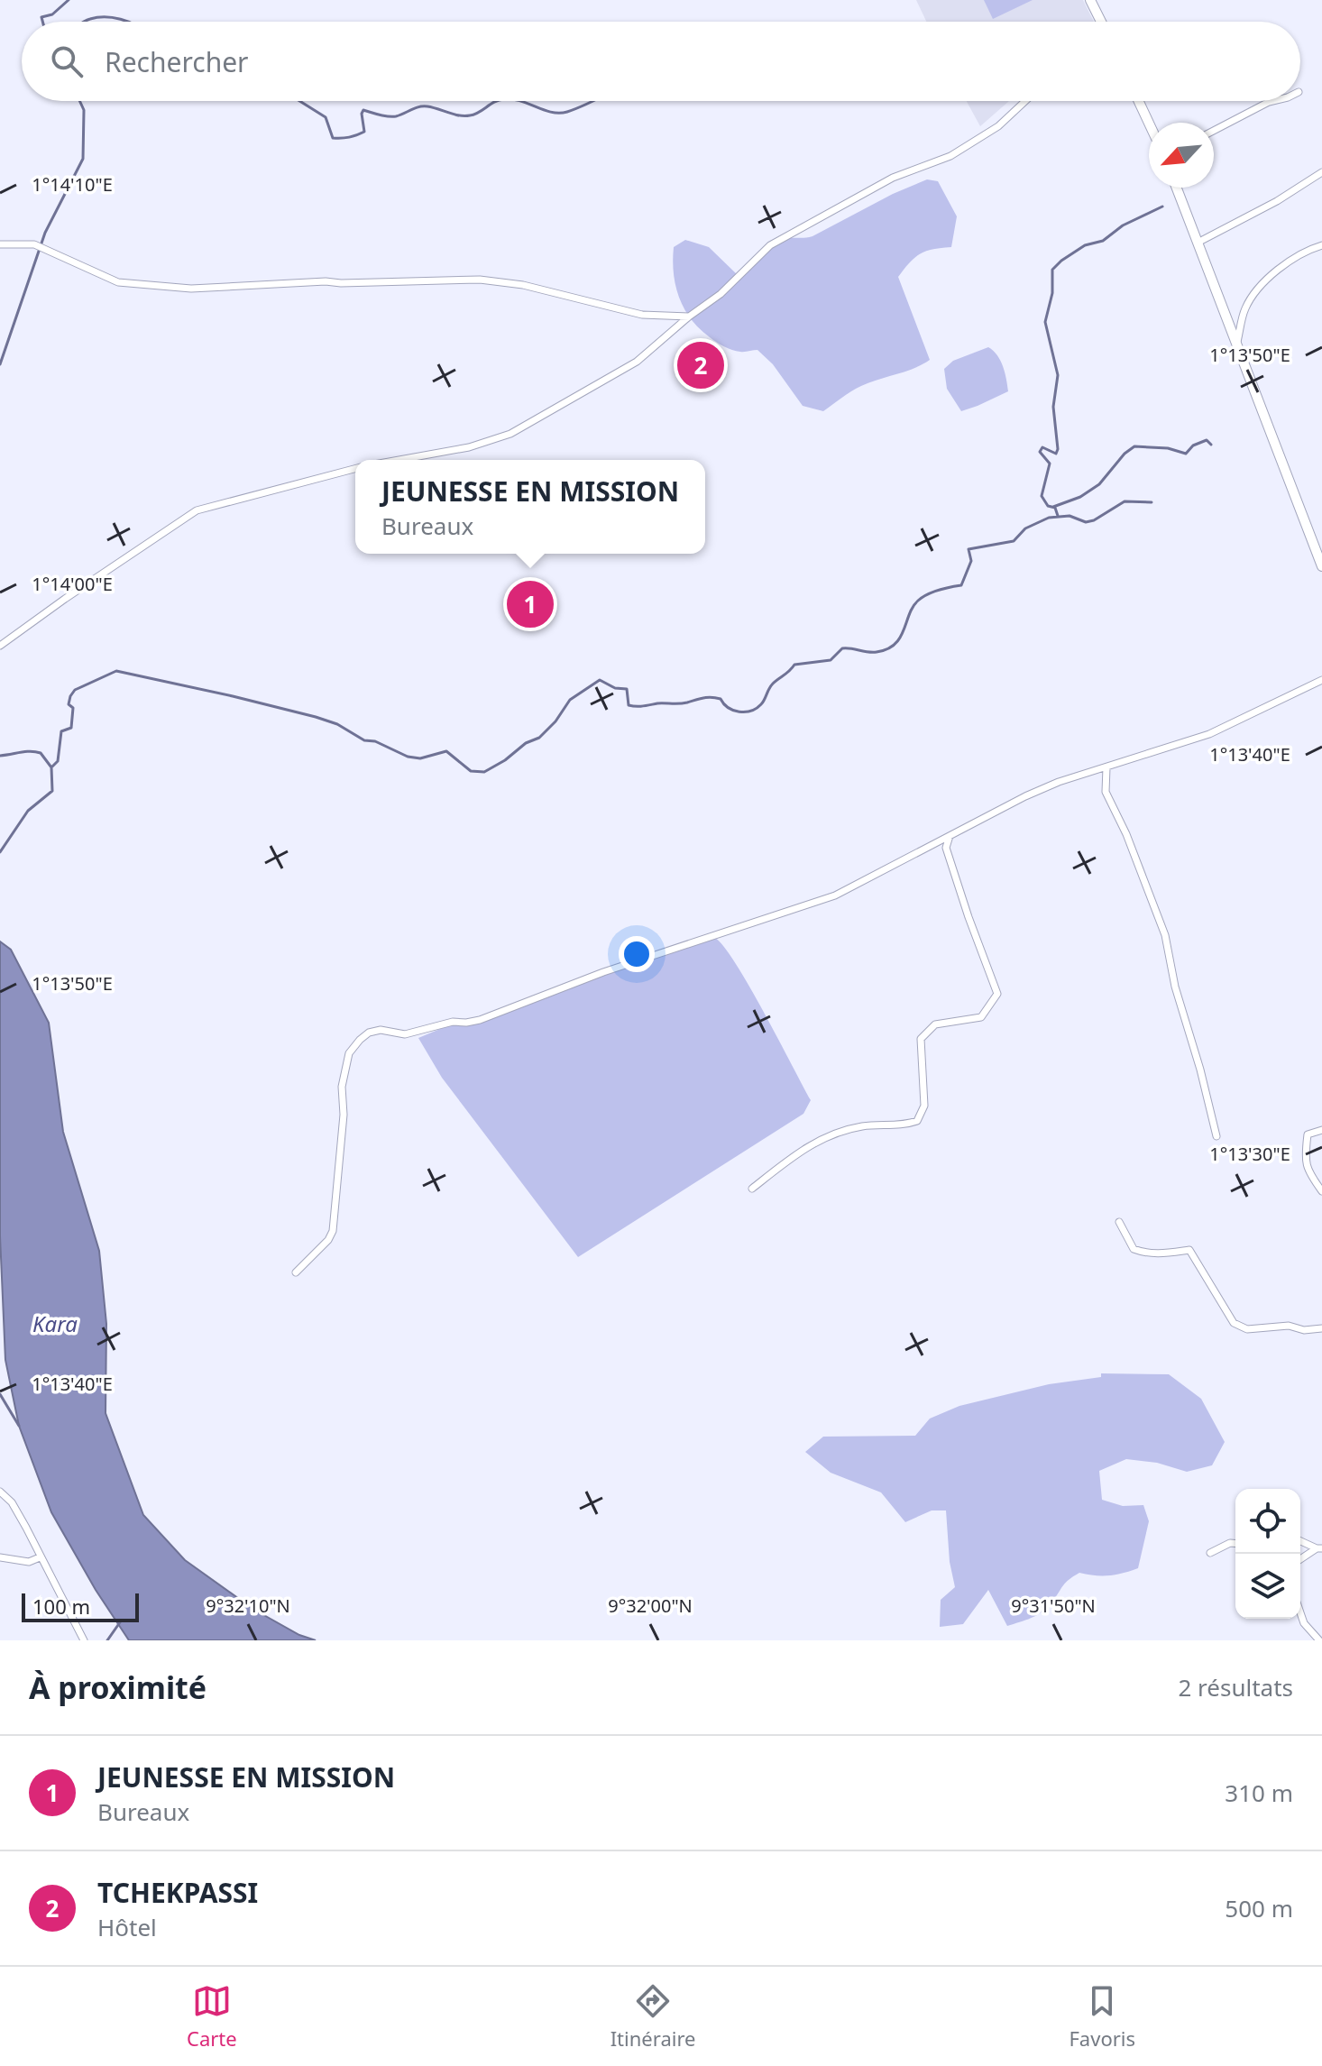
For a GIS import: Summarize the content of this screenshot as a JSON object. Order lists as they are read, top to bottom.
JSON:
{
  "water": ["Kara"],
  "scale_bar": "100 m",
  "north": "bottom left",
  "page": {
    "search": "Rechercher",
    "pins": ["2", "1"],
    "popup": ["JEUNESSE EN MISSION", "Bureaux"],
    "scale": "100 m",
    "heading": ["À proximité", "2 résultats"],
    "list": [
      {
        "mark": "1",
        "name": "JEUNESSE EN MISSION",
        "note": "Bureaux",
        "value": "310 m"
      },
      {
        "mark": "2",
        "name": "TCHEKPASSI",
        "note": "Hôtel",
        "value": "500 m"
      }
    ],
    "nav": ["Carte", "Itinéraire", "Favoris"]
  },
  "coordinates": [
    "1°14'10\"E",
    "1°13'50\"E",
    "1°14'00\"E",
    "1°13'40\"E",
    "1°13'30\"E",
    "9°32'10\"N",
    "9°32'00\"N",
    "9°31'50\"N"
  ]
}
